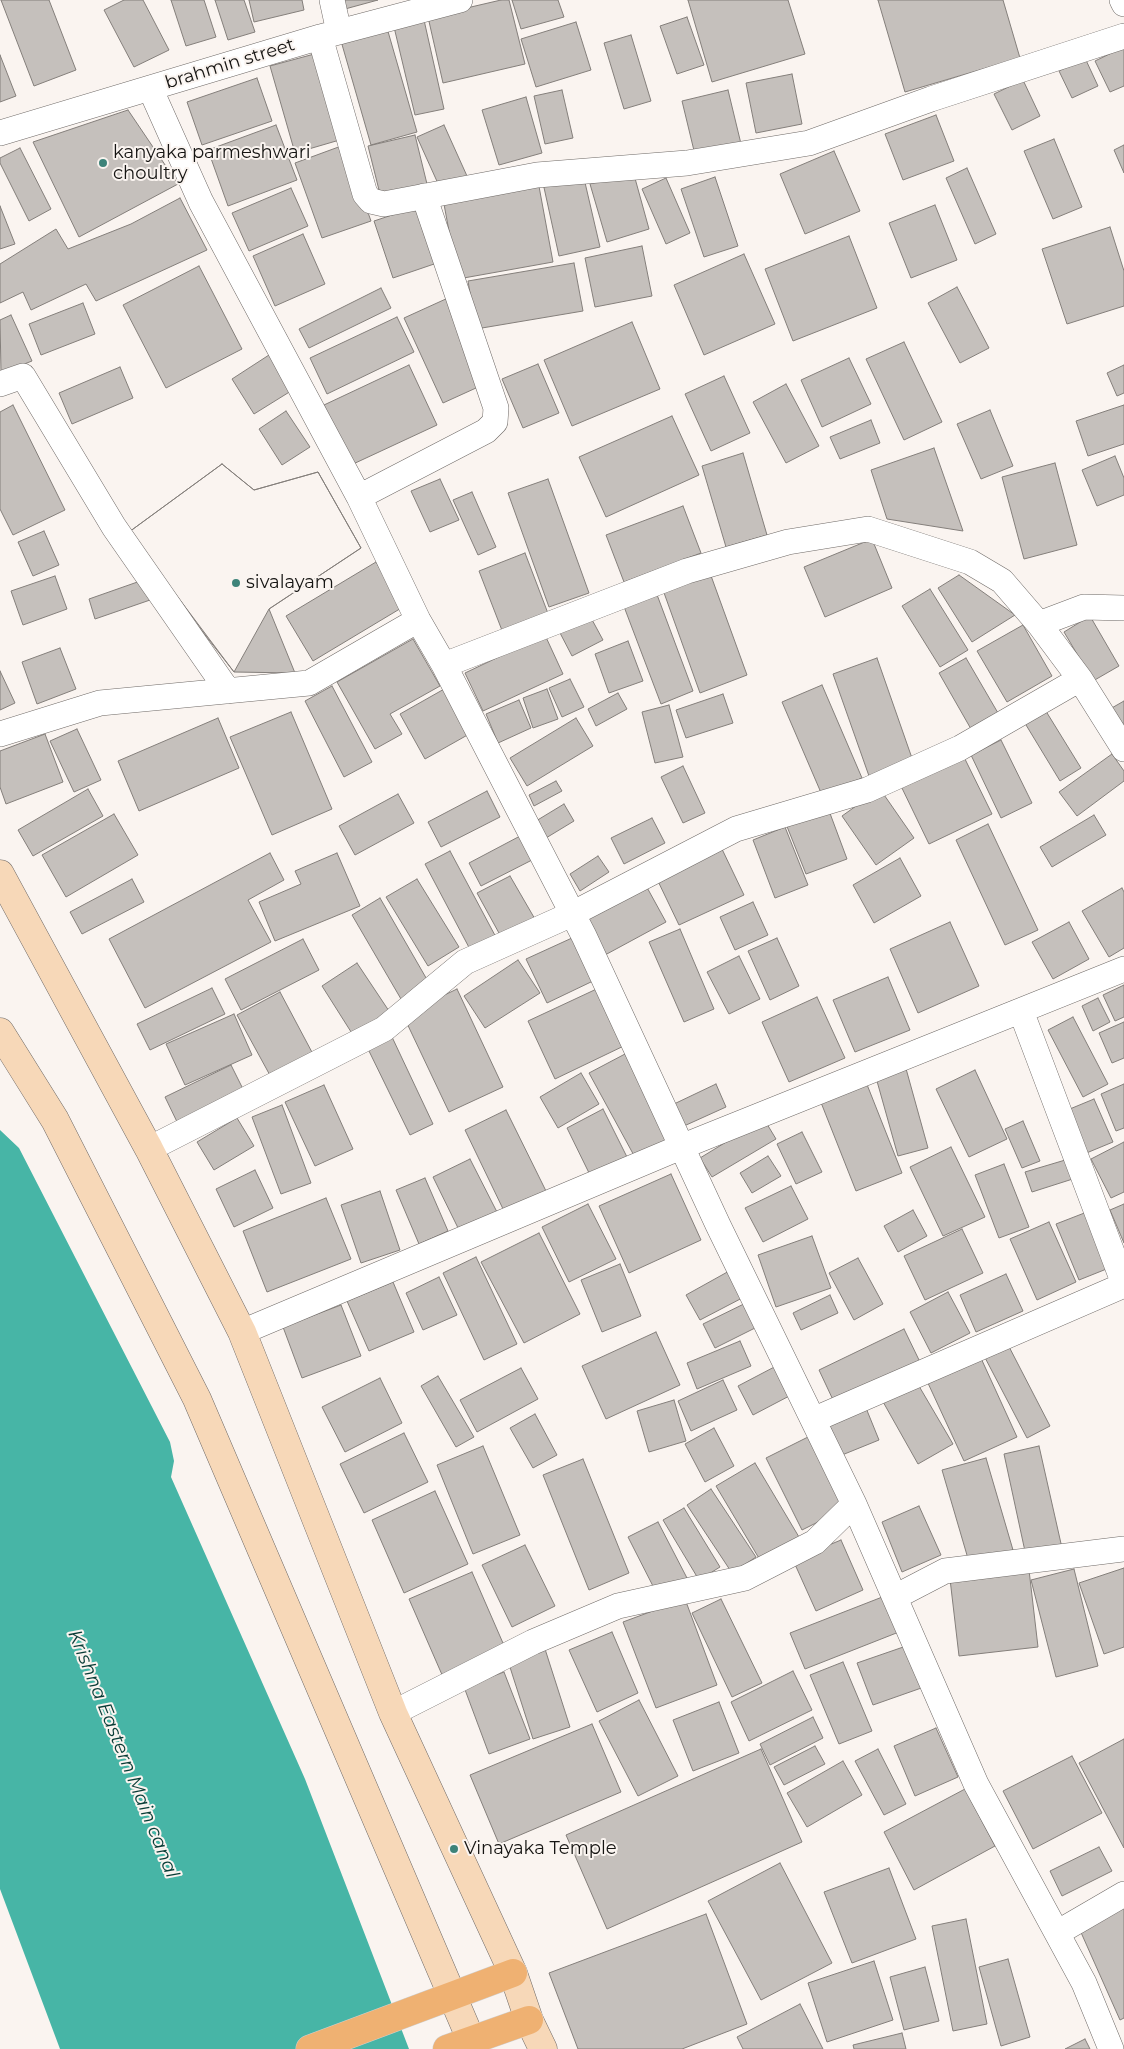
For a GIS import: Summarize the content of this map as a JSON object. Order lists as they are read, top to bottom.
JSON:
{
  "streets": {
    "street": ["brahmin street"]
  },
  "water": ["Krishna Eastern Main canal"],
  "places": ["kanyaka parmeshwari choultry", "sivalayam", "Vinayaka Temple"]
}
